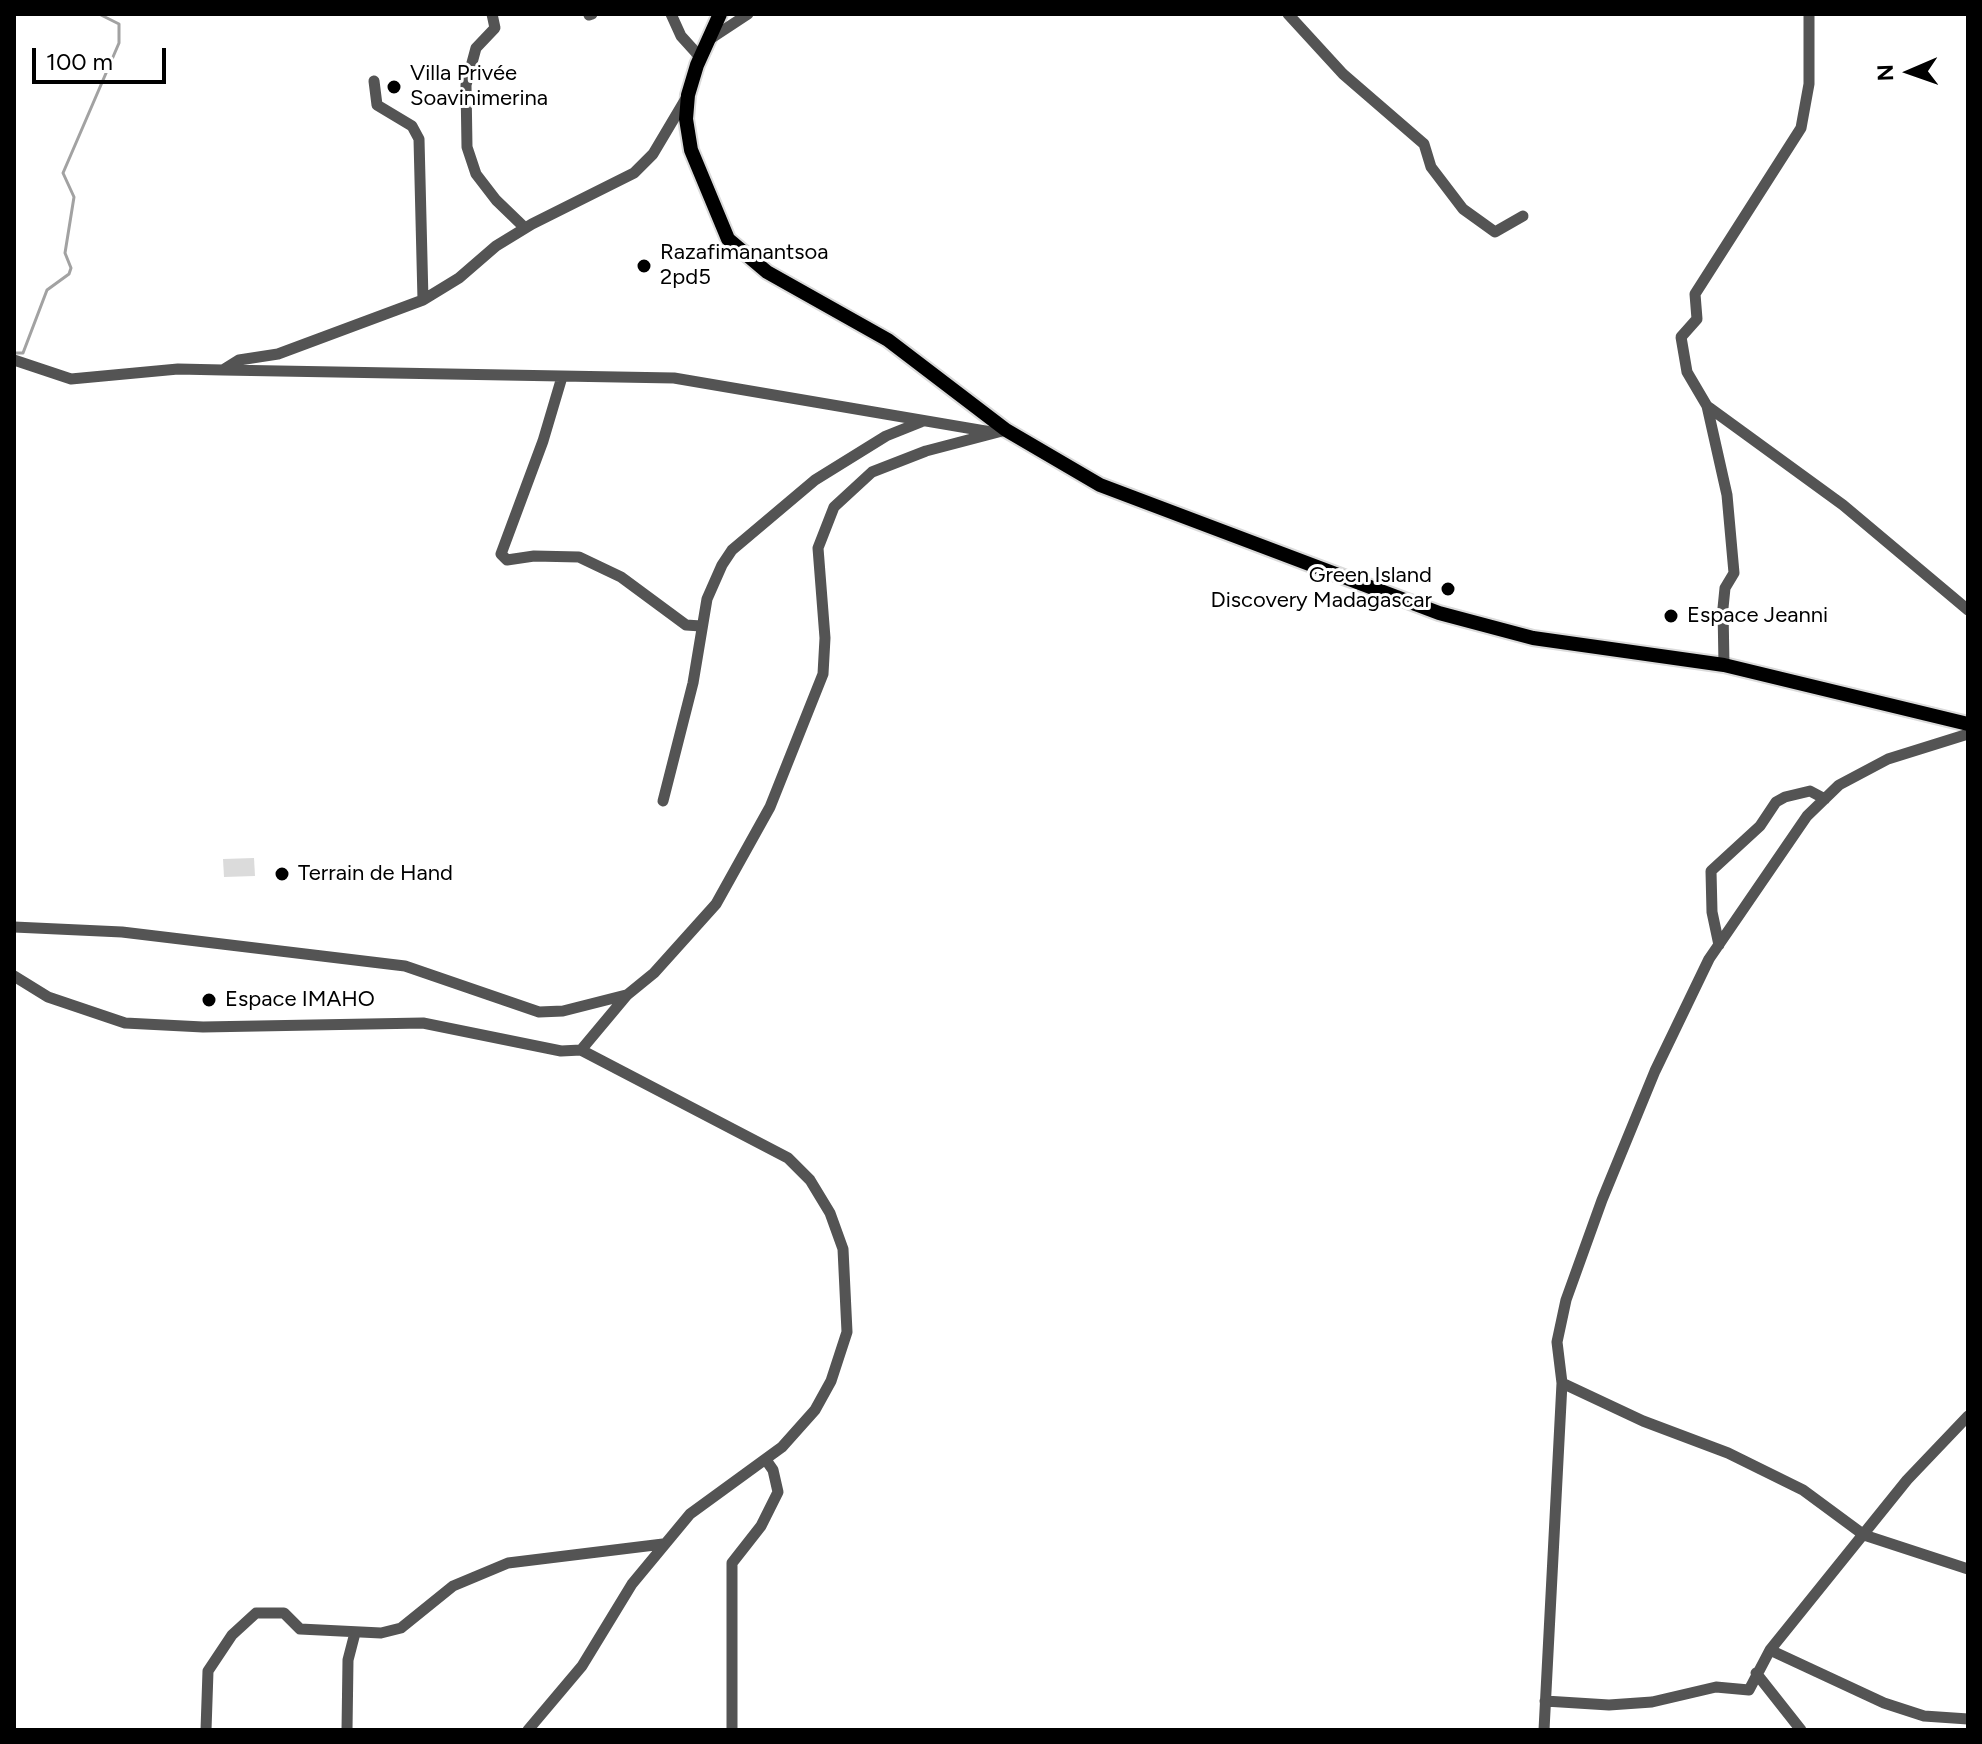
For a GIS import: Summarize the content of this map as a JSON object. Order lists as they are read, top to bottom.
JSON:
{
  "places": [
    "Villa Privée Soavinimerina",
    "Razafimanantsoa 2pd5",
    "Green Island Discovery Madagascar",
    "Espace Jeanni",
    "Terrain de Hand",
    "Espace IMAHO"
  ],
  "scale_bar": "100 m",
  "north": "left"
}
